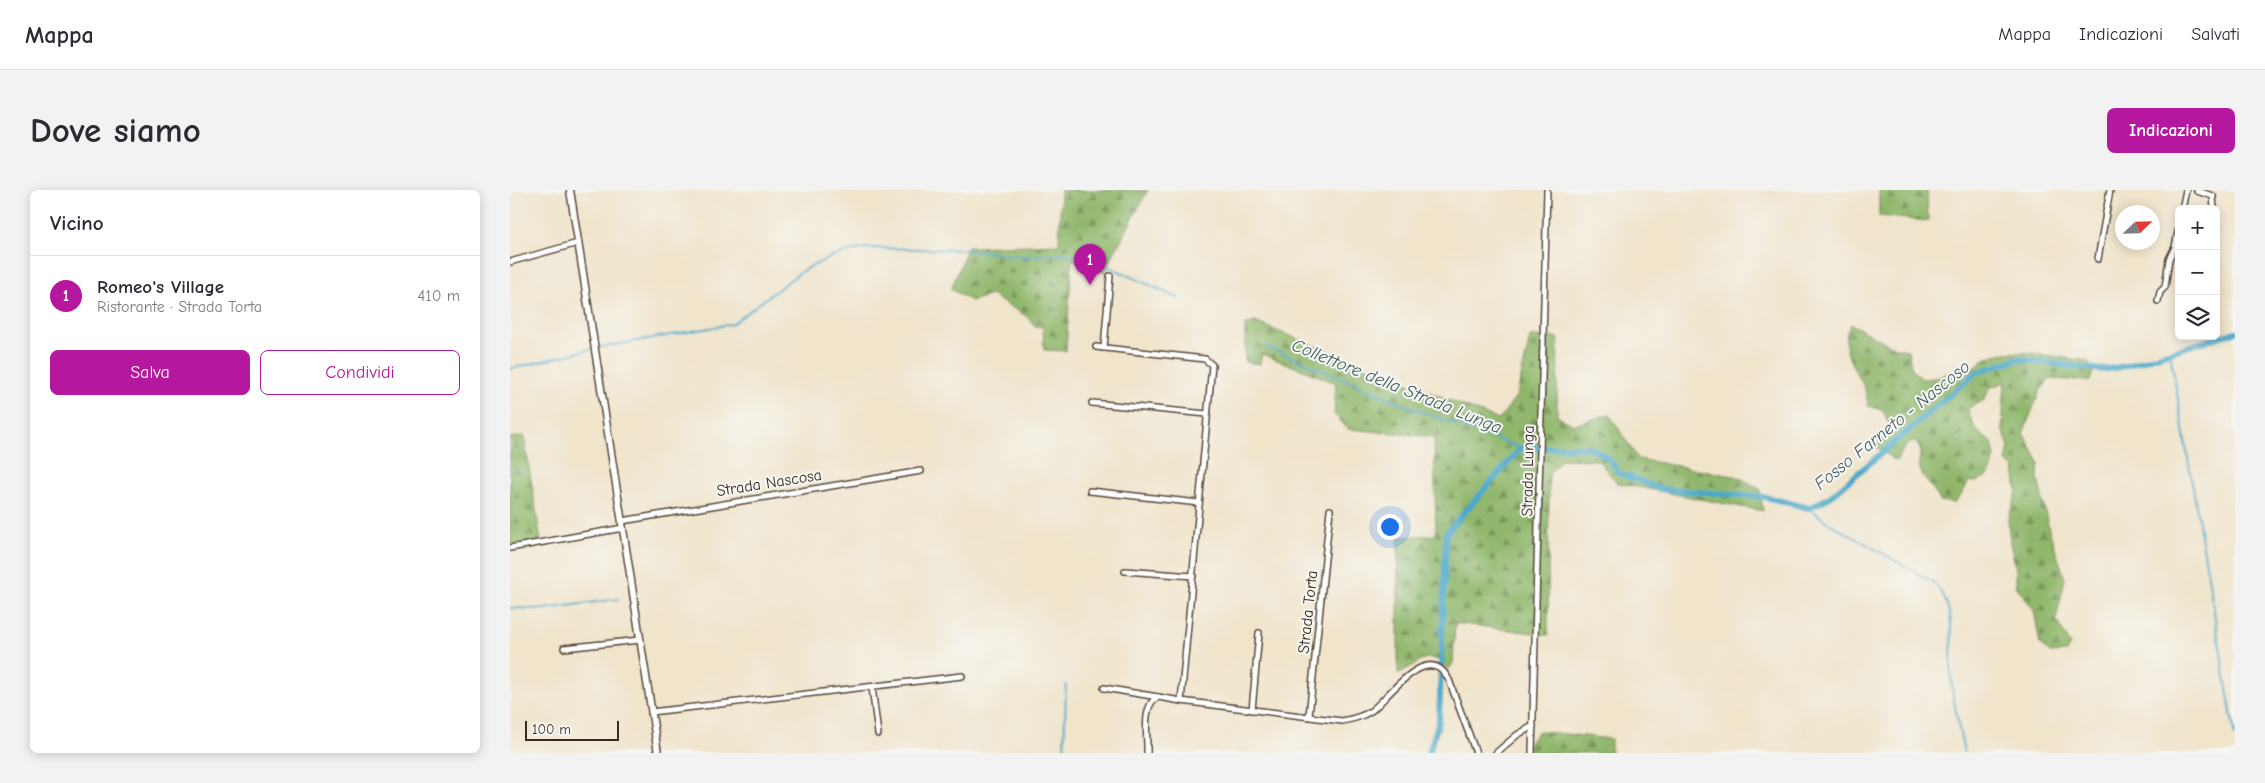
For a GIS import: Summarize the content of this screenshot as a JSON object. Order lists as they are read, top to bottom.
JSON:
{
  "streets": {
    "street": ["Strada Lunga", "Strada Nascosa", "Strada Torta"]
  },
  "water": ["Collettore della Strada Lunga", "Fosso Farneto - Nascoso"],
  "scale_bar": "100 m",
  "north": "top right",
  "page": {
    "header": "Mappa",
    "nav": ["Mappa", "Indicazioni", "Salvati"],
    "buttons": [
      "Indicazioni",
      ["Salva", "Condividi"]
    ],
    "title": "Dove siamo",
    "heading": "Vicino",
    "map_buttons": ["+", "−"],
    "pins": "1",
    "list": [
      {
        "mark": "1",
        "name": "Romeo's Village",
        "note": "Ristorante · Strada Torta",
        "value": "410 m"
      }
    ],
    "scale": "100 m"
  }
}
